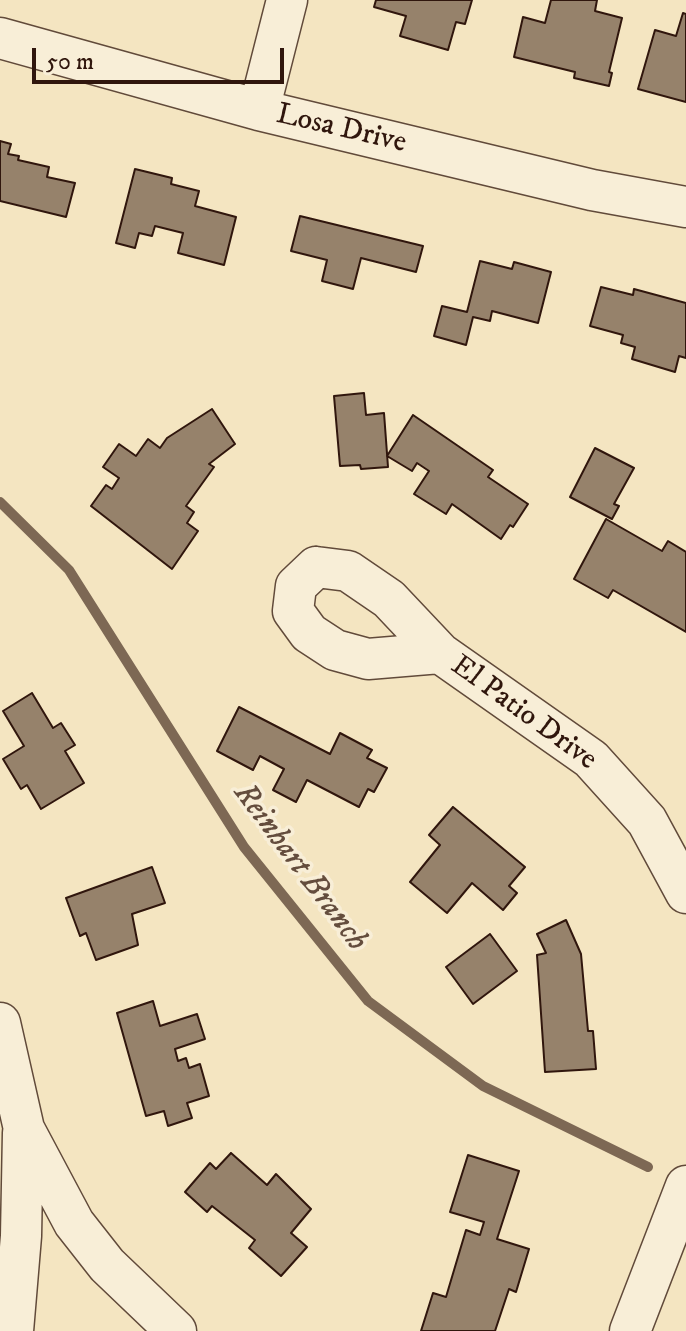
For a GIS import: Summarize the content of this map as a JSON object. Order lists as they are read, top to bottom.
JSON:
{
  "streets": {
    "street": ["Losa Drive", "El Patio Drive"]
  },
  "water": ["Reinhart Branch"],
  "scale_bar": "50 m"
}
